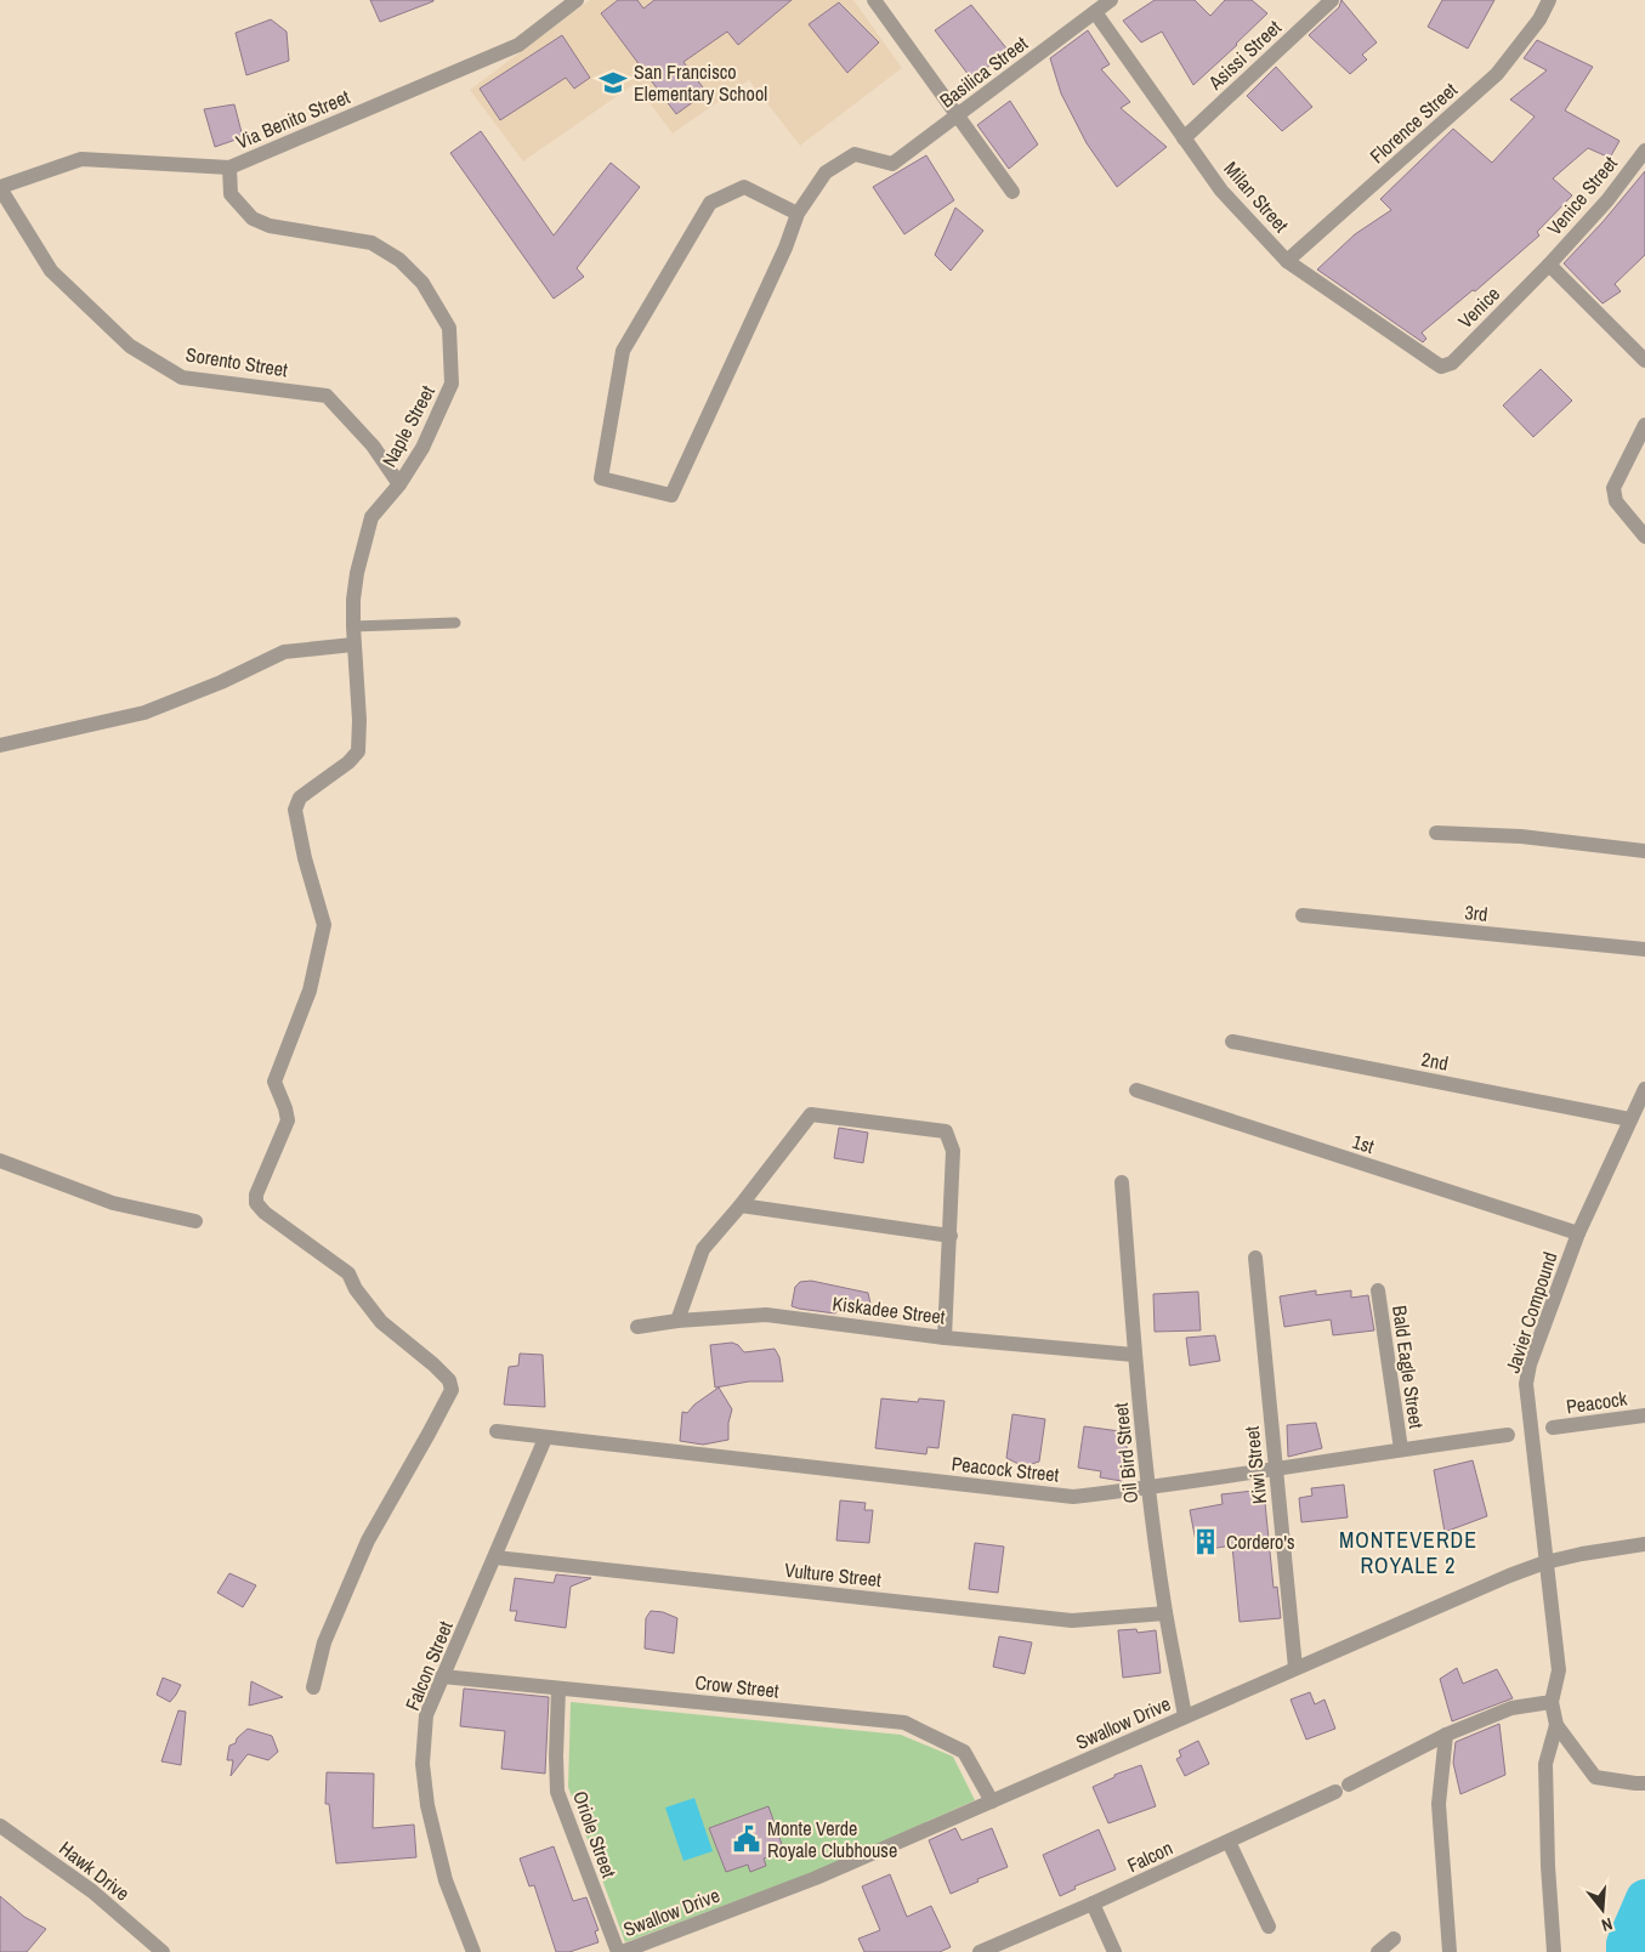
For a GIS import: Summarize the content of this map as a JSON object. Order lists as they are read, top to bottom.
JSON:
{
  "streets": {
    "street": [
      "Asissi Street",
      "Basilica Street",
      "Via Benito Street",
      "Florence Street",
      "Venice Street",
      "Milan Street",
      "Venice",
      "Sorento Street",
      "Naple Street",
      "3rd",
      "2nd",
      "1st",
      "Kiskadee Street",
      "Javier Compound",
      "Bald Eagle Street",
      "Peacock",
      "Oil Bird Street",
      "Kiwi Street",
      "Peacock Street",
      "Vulture Street",
      "Falcon Street",
      "Crow Street",
      "Swallow Drive",
      "Oriole Street",
      "Falcon",
      "Hawk Drive"
    ]
  },
  "crossings": [
    ["Asissi Street", "Milan Street"],
    ["Basilica Street", "Milan Street"],
    ["Via Benito Street", "Sorento Street"],
    ["Via Benito Street", "Naple Street"],
    ["Florence Street", "Milan Street"],
    ["Venice Street", "Venice"],
    ["Milan Street", "Venice"],
    ["Sorento Street", "Naple Street"],
    ["2nd", "Javier Compound"],
    ["1st", "Javier Compound"],
    ["Kiskadee Street", "Oil Bird Street"],
    ["Javier Compound", "Swallow Drive"],
    ["Javier Compound", "Falcon"],
    ["Bald Eagle Street", "Peacock Street"],
    ["Oil Bird Street", "Peacock Street"],
    ["Oil Bird Street", "Vulture Street"],
    ["Oil Bird Street", "Swallow Drive"],
    ["Kiwi Street", "Peacock Street"],
    ["Kiwi Street", "Swallow Drive"],
    ["Peacock Street", "Falcon Street"],
    ["Vulture Street", "Falcon Street"],
    ["Falcon Street", "Crow Street"],
    ["Crow Street", "Swallow Drive"],
    ["Crow Street", "Oriole Street"],
    ["Swallow Drive", "Oriole Street"]
  ],
  "districts": ["MONTEVERDE ROYALE 2"],
  "places": {
    "school or university": ["San Francisco Elementary School"],
    "building": ["Cordero's"],
    "public building": ["Monte Verde Royale Clubhouse"]
  },
  "north": "bottom"
}
